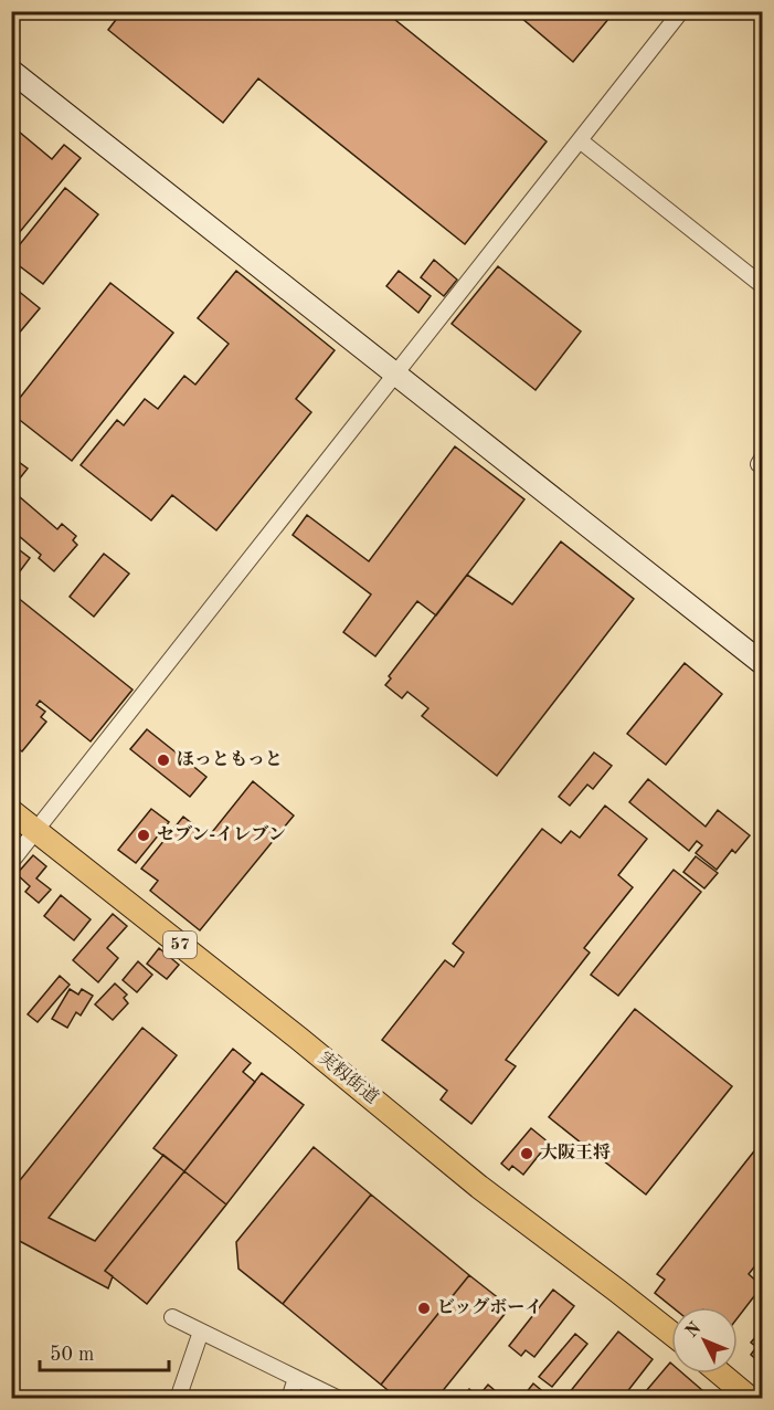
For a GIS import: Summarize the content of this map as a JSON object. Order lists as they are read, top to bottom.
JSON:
{
  "streets": {
    "main road": ["57", "実籾街道"]
  },
  "places": [
    "ほっともっと",
    "セブン-イレブン",
    "大阪王将",
    "ビッグボーイ"
  ],
  "scale_bar": "50 m",
  "north": "top left"
}
